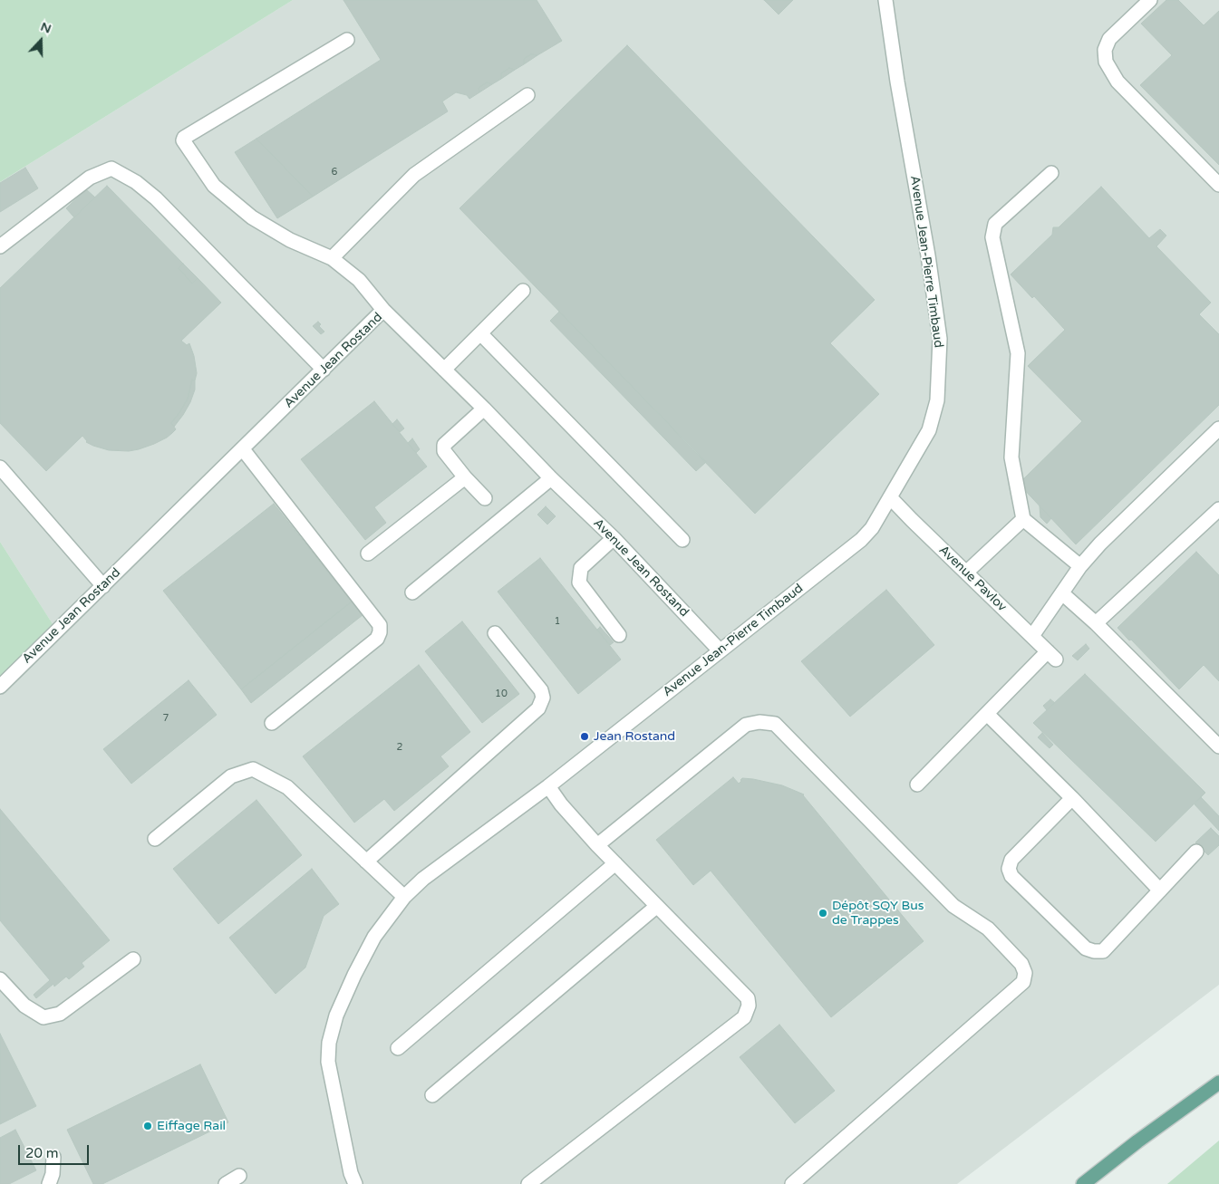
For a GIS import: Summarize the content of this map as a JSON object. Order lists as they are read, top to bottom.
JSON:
{
  "streets": {
    "street": ["Avenue Jean-Pierre Timbaud", "Avenue Jean Rostand", "Avenue Pavlov"]
  },
  "crossings": [
    ["Avenue Jean-Pierre Timbaud", "Avenue Jean Rostand"],
    ["Avenue Jean-Pierre Timbaud", "Avenue Pavlov"]
  ],
  "places": ["Jean Rostand", "Dépôt SQY Bus de Trappes", "Eiffage Rail"],
  "house_numbers": [
    "6",
    "1",
    "10",
    "7",
    "2"
  ],
  "scale_bar": "20 m",
  "north": "top"
}
